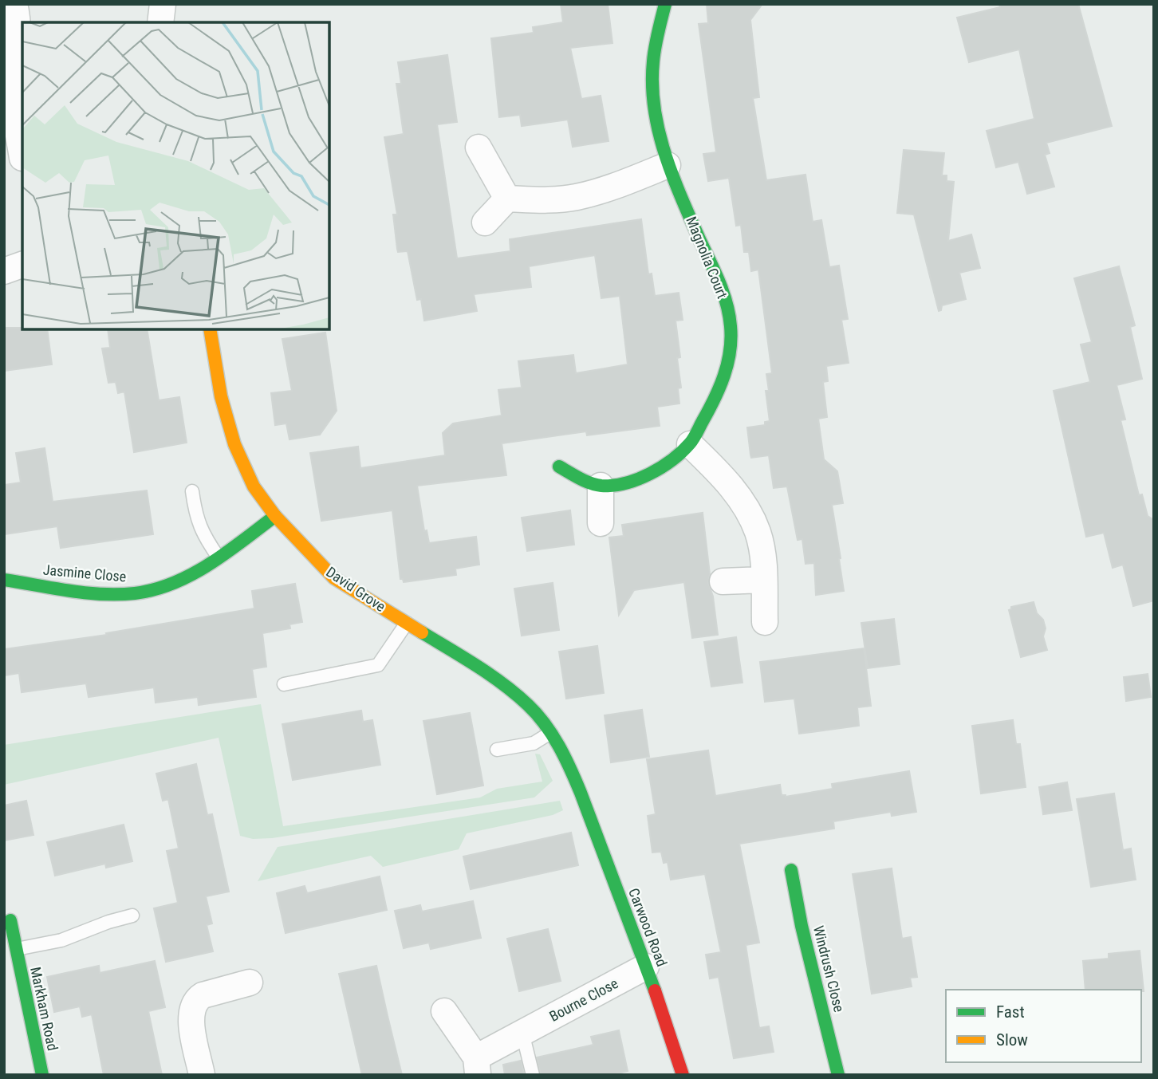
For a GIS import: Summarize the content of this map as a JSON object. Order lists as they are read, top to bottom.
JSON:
{
  "streets": {
    "street": [
      "Magnolia Court",
      "Jasmine Close",
      "David Grove",
      "Carwood Road",
      "Windrush Close",
      "Bourne Close",
      "Markham Road"
    ]
  },
  "crossings": [
    ["Jasmine Close", "David Grove"],
    ["David Grove", "Carwood Road"],
    ["Carwood Road", "Bourne Close"]
  ],
  "legend": ["Fast", "Slow"]
}
